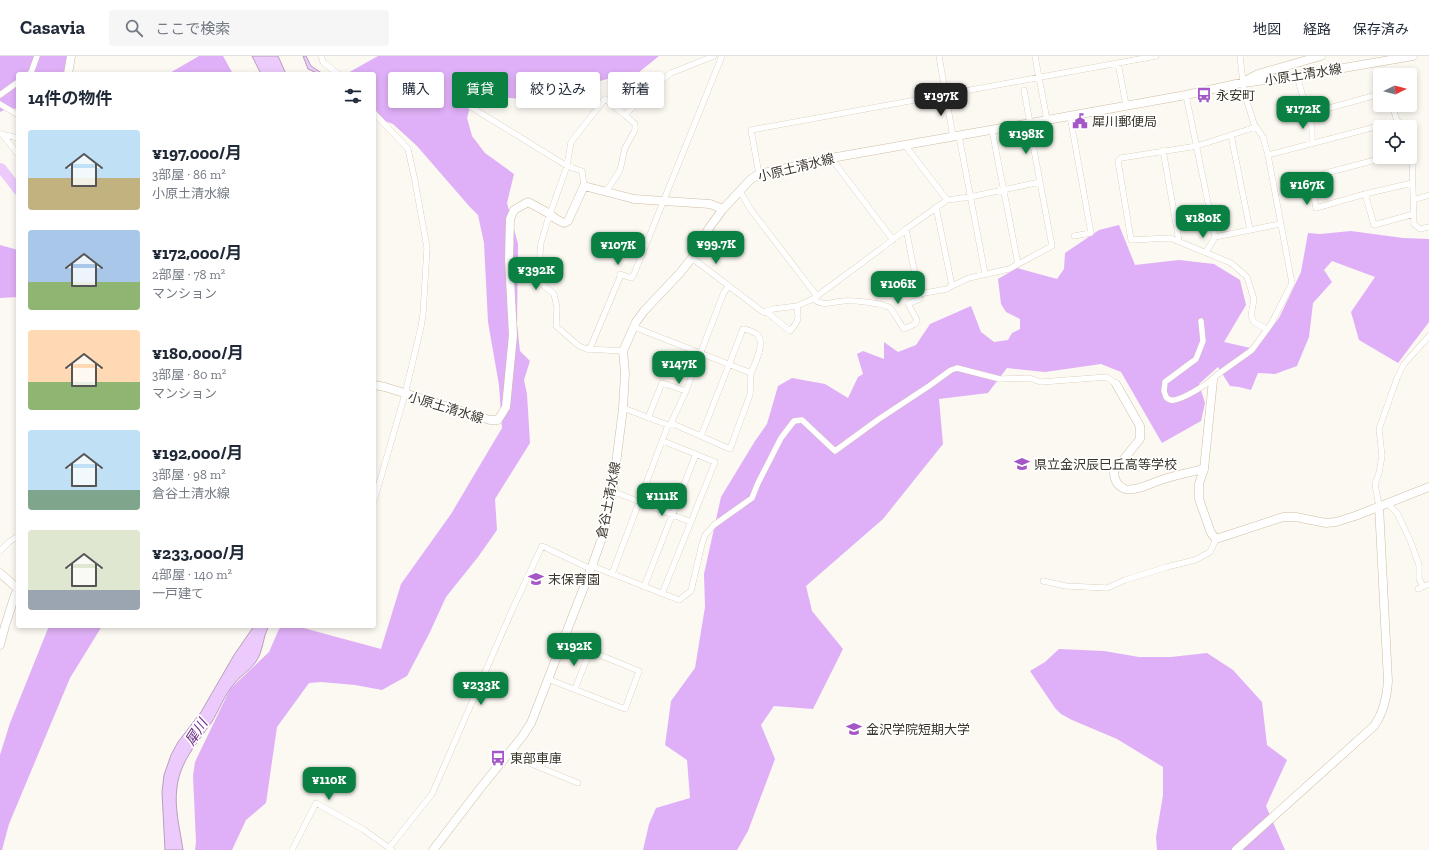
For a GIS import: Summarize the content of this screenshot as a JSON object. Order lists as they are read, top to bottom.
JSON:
{
  "streets": {
    "main road": ["小原土清水線", "倉谷土清水線"]
  },
  "crossings": [
    ["小原土清水線", "倉谷土清水線"]
  ],
  "water": ["犀川"],
  "places": {
    "bus stop": ["永安町", "東部車庫"],
    "public building": ["犀川郵便局"],
    "school or university": ["県立金沢辰巳丘高等学校", "末保育園", "金沢学院短期大学"]
  },
  "north": "right",
  "page": {
    "header": "Casavia",
    "search": "ここで検索",
    "nav": ["地図", "経路", "保存済み"],
    "chip": [
      "購入",
      "賃貸",
      "絞り込み",
      "新着"
    ],
    "heading": "14件の物件",
    "price": [
      "¥197K",
      "¥172K",
      "¥198K",
      "¥167K",
      "¥180K",
      "¥99.7K",
      "¥107K",
      "¥392K",
      "¥106K",
      "¥147K",
      "¥111K",
      "¥192K",
      "¥233K",
      "¥110K"
    ],
    "list": [
      {
        "name": "¥197,000/月",
        "note": "3部屋 · 86 m² · 小原土清水線"
      },
      {
        "name": "¥172,000/月",
        "note": "2部屋 · 78 m² · マンション"
      },
      {
        "name": "¥180,000/月",
        "note": "3部屋 · 80 m² · マンション"
      },
      {
        "name": "¥192,000/月",
        "note": "3部屋 · 98 m² · 倉谷土清水線"
      },
      {
        "name": "¥233,000/月",
        "note": "4部屋 · 140 m² · 一戸建て"
      }
    ]
  }
}
